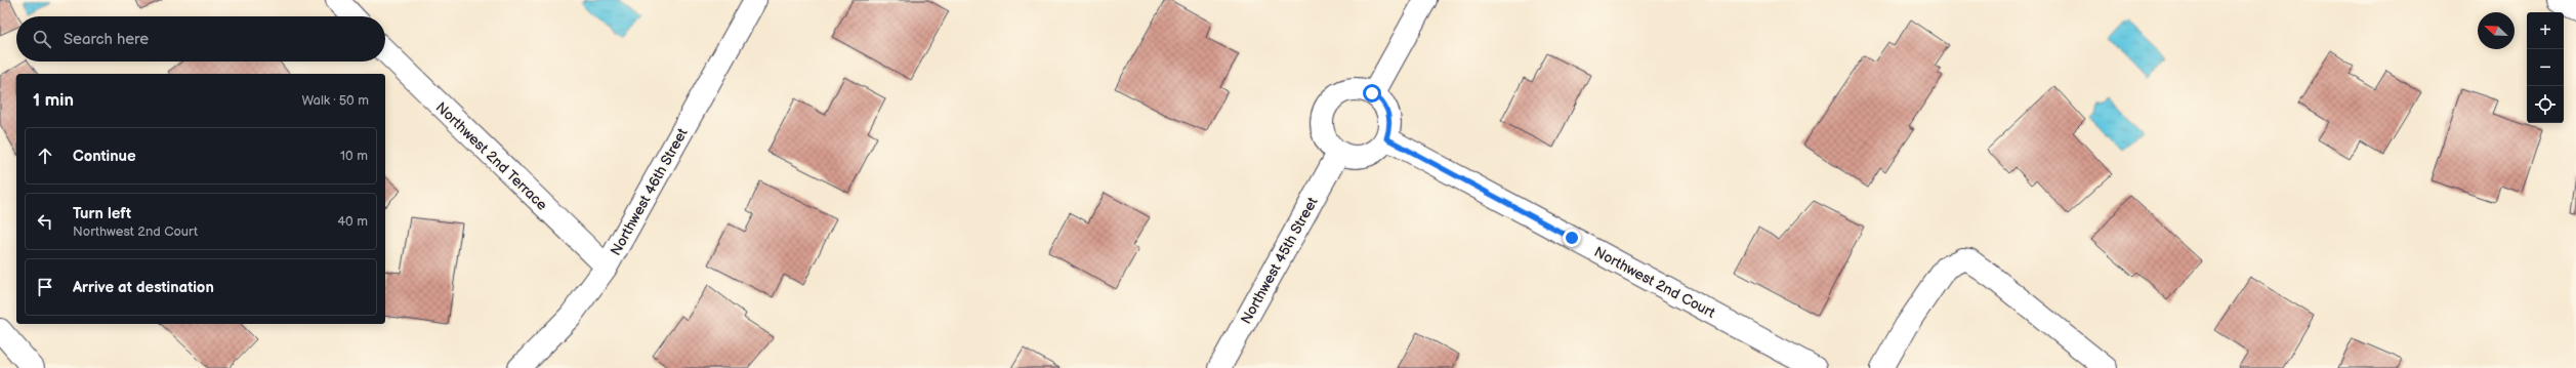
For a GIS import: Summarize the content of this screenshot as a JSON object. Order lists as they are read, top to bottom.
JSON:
{
  "streets": {
    "street": [
      "Northwest 2nd Terrace",
      "Northwest 46th Street",
      "Northwest 45th Street",
      "Northwest 2nd Court"
    ]
  },
  "crossings": [
    ["Northwest 2nd Terrace", "Northwest 46th Street"],
    ["Northwest 45th Street", "Northwest 2nd Court"]
  ],
  "north": "top left",
  "page": {
    "map_buttons": ["+", "−"],
    "search": "Search here",
    "heading": ["1 min", "Walk · 50 m"],
    "list": [
      ["Continue", "10 m"],
      ["Turn left", "Northwest 2nd Court", "40 m"],
      "Arrive at destination"
    ]
  }
}
